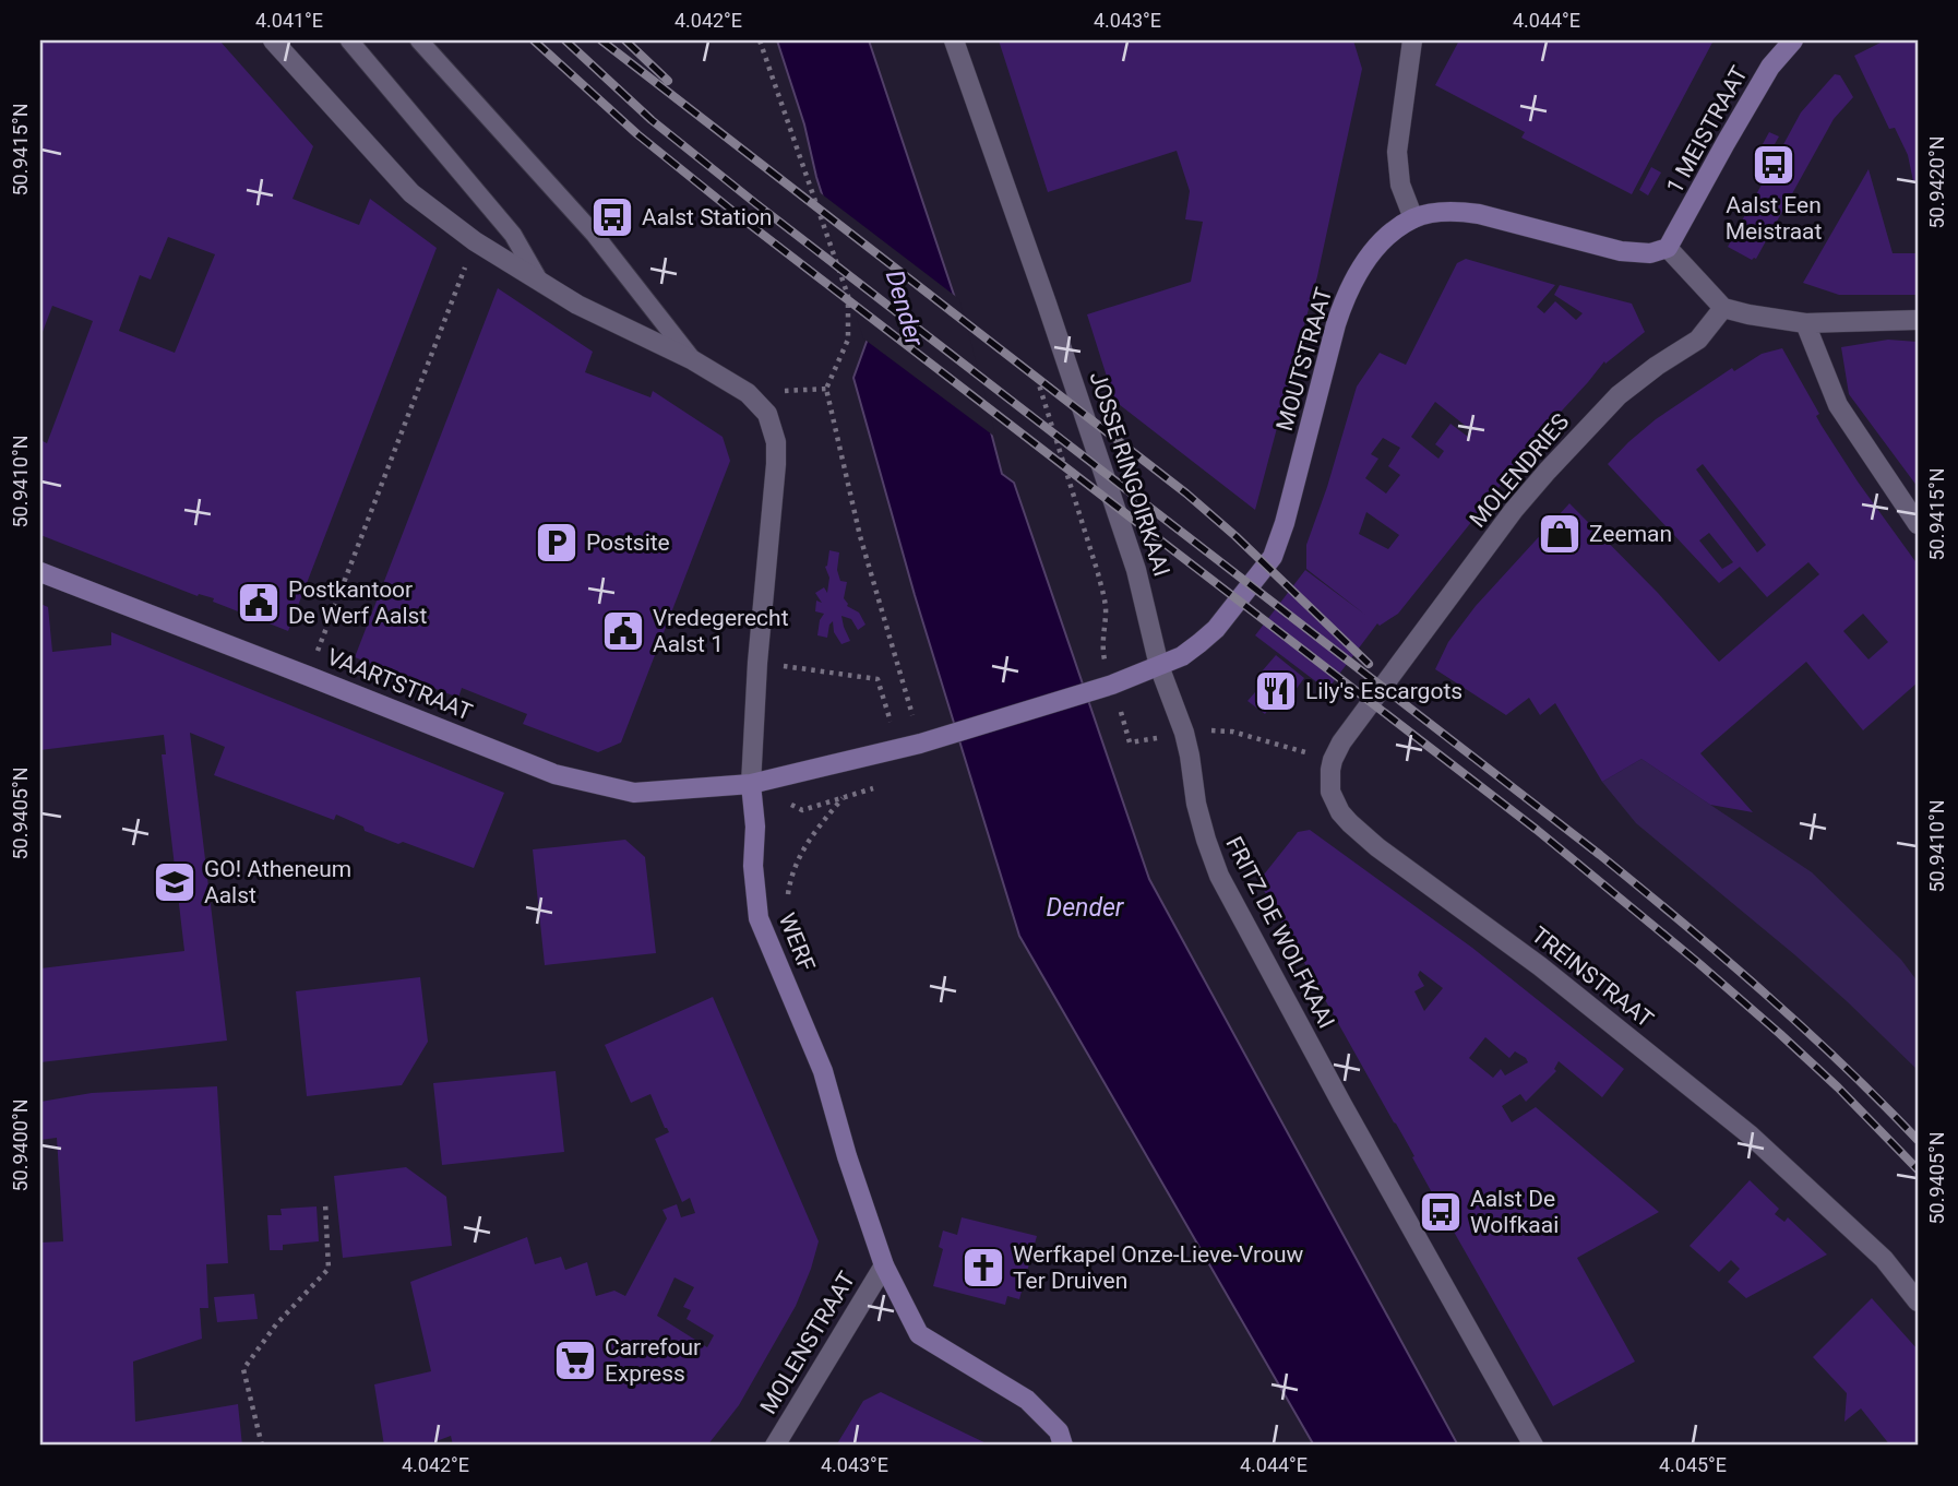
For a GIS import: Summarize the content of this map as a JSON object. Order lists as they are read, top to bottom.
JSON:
{
  "streets": {
    "street": [
      "1 MEISTRAAT",
      "MOUTSTRAAT",
      "MOLENDRIES",
      "JOSSE RINGOIRKAAI",
      "VAARTSTRAAT",
      "FRITZ DE WOLFKAAI",
      "WERF",
      "TREINSTRAAT",
      "MOLENSTRAAT"
    ]
  },
  "crossings": [
    ["MOUTSTRAAT", "JOSSE RINGOIRKAAI"],
    ["MOUTSTRAAT", "FRITZ DE WOLFKAAI"],
    ["MOLENDRIES", "TREINSTRAAT"],
    ["JOSSE RINGOIRKAAI", "FRITZ DE WOLFKAAI"],
    ["VAARTSTRAAT", "WERF"],
    ["WERF", "MOLENSTRAAT"]
  ],
  "water": ["Dender"],
  "places": {
    "bus stop": ["Aalst Een Meistraat", "Aalst Station", "Aalst De Wolfkaai"],
    "shop": ["Zeeman"],
    "parking": ["Postsite"],
    "public building": ["Postkantoor De Werf Aalst", "Vredegerecht Aalst 1"],
    "restaurant": ["Lily's Escargots"],
    "school or university": ["GO! Atheneum Aalst"],
    "church": ["Werfkapel Onze-Lieve-Vrouw Ter Druiven"],
    "supermarket": ["Carrefour Express"]
  },
  "coordinates": [
    "4.041°E",
    "4.042°E",
    "4.043°E",
    "4.044°E",
    "50.9415°N",
    "50.9420°N",
    "50.9410°N",
    "50.9405°N",
    "50.9400°N",
    "4.045°E"
  ]
}
